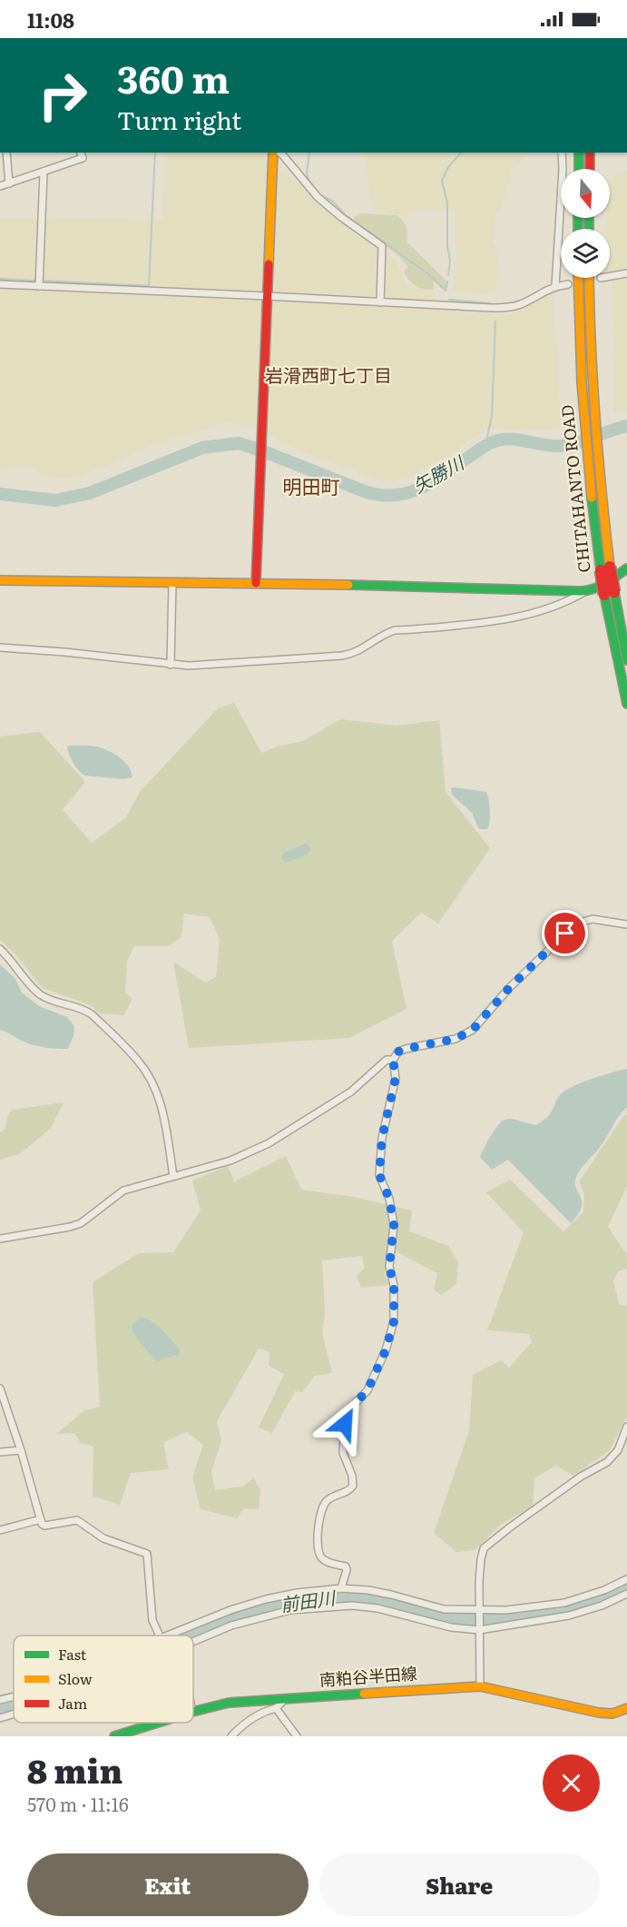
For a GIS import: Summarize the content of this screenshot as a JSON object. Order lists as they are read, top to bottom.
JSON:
{
  "streets": {
    "main road": ["CHITAHANTO ROAD", "南粕谷半田線"]
  },
  "districts": ["岩滑西町七丁目", "明田町"],
  "water": ["矢勝川", "前田川"],
  "legend": ["Fast", "Slow", "Jam"],
  "north": "bottom",
  "page": {
    "status": "11:08",
    "turn": ["360 m", "Turn right"],
    "heading": ["8 min", "570 m · 11:16"],
    "buttons": ["Exit", "Share"]
  }
}
